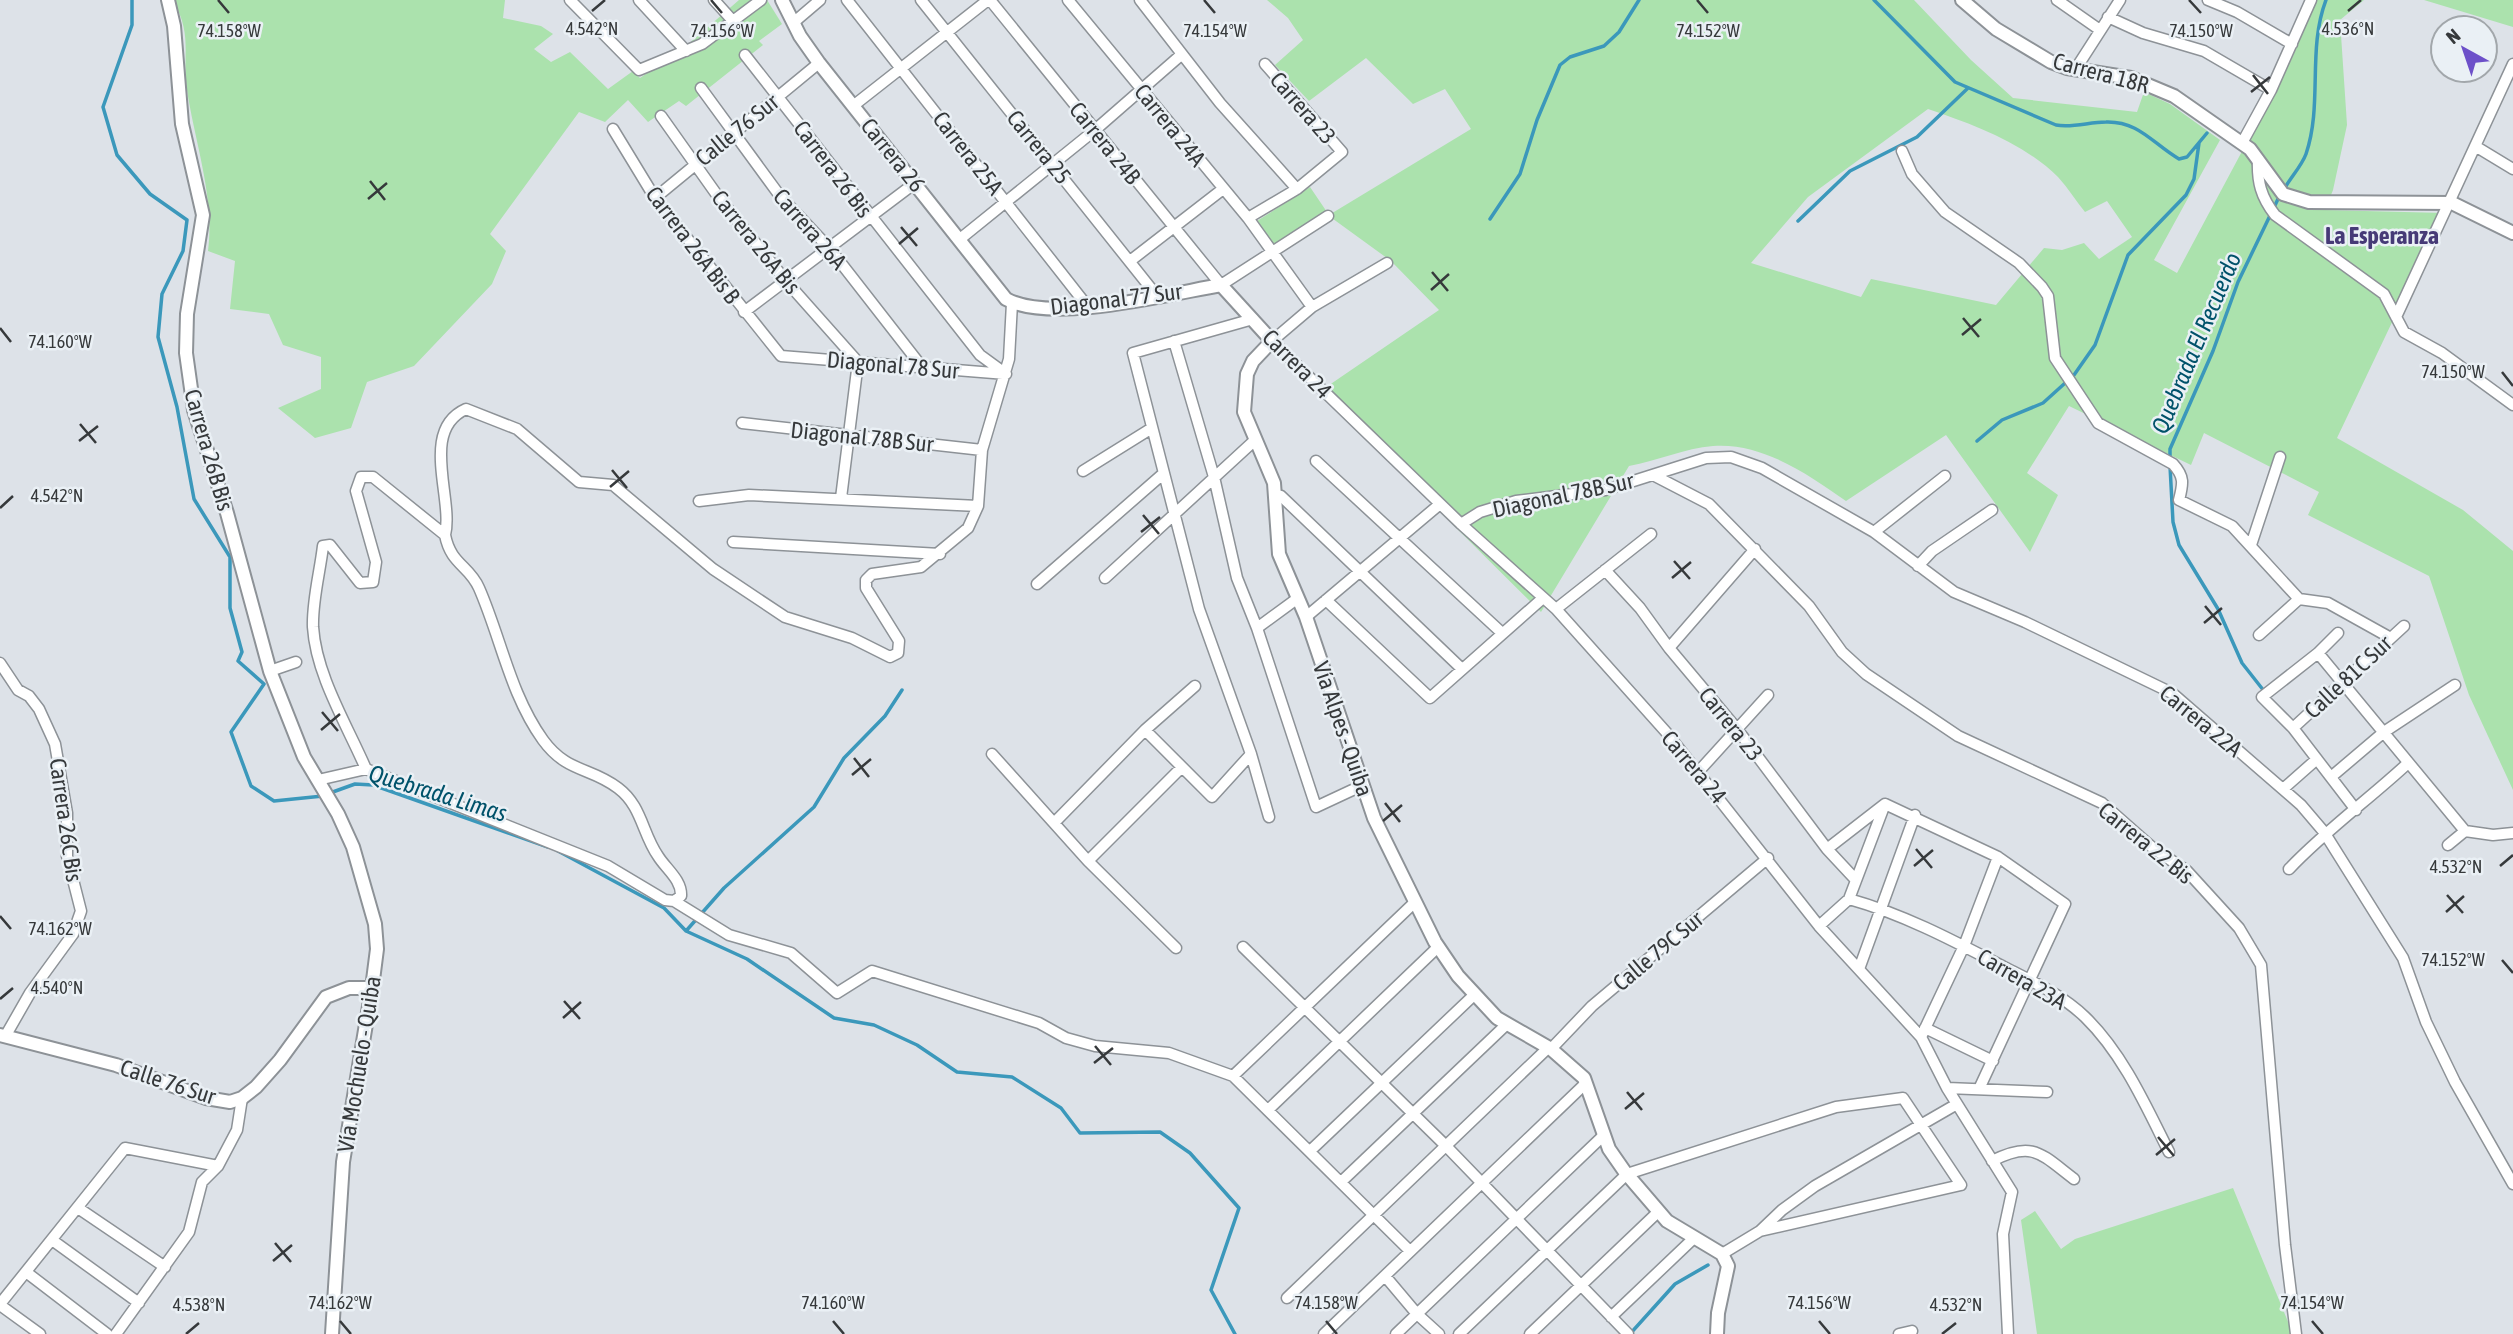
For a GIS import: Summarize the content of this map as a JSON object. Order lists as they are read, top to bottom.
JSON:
{
  "streets": {
    "street": [
      "Carrera 18R",
      "Carrera 23",
      "Carrera 24A",
      "Calle 76 Sur",
      "Carrera 24B",
      "Carrera 25",
      "Carrera 25A",
      "Carrera 26",
      "Carrera 26 Bis",
      "Carrera 26A",
      "Carrera 26A Bis",
      "Carrera 26A Bis B",
      "Diagonal 77 Sur",
      "Carrera 24",
      "Diagonal 78 Sur",
      "Diagonal 78B Sur",
      "Carrera 26B Bis",
      "Calle 81C Sur",
      "Carrera 22A",
      "Vía Alpes - Quiba",
      "Carrera 26C Bis",
      "Carrera 22 Bis",
      "Calle 79C Sur",
      "Carrera 23A",
      "Vía Mochuelo - Quiba"
    ]
  },
  "crossings": [
    ["Calle 76 Sur", "Carrera 26"],
    ["Calle 76 Sur", "Carrera 26 Bis"],
    ["Calle 76 Sur", "Carrera 26A"],
    ["Calle 76 Sur", "Carrera 26A Bis"],
    ["Calle 76 Sur", "Carrera 26A Bis B"],
    ["Calle 76 Sur", "Carrera 26C Bis"],
    ["Calle 76 Sur", "Vía Mochuelo - Quiba"],
    ["Carrera 24B", "Diagonal 77 Sur"],
    ["Carrera 24B", "Carrera 24"],
    ["Carrera 25", "Diagonal 77 Sur"],
    ["Carrera 25A", "Diagonal 77 Sur"],
    ["Carrera 26", "Diagonal 77 Sur"],
    ["Carrera 26 Bis", "Diagonal 78 Sur"],
    ["Carrera 26A", "Diagonal 78 Sur"],
    ["Carrera 26A Bis", "Diagonal 78 Sur"],
    ["Carrera 26A Bis B", "Diagonal 78 Sur"],
    ["Diagonal 77 Sur", "Carrera 24"],
    ["Carrera 24", "Diagonal 78B Sur"],
    ["Carrera 24", "Vía Alpes - Quiba"],
    ["Carrera 24", "Calle 79C Sur"],
    ["Diagonal 78B Sur", "Carrera 22A"],
    ["Diagonal 78B Sur", "Carrera 22 Bis"],
    ["Carrera 26B Bis", "Vía Mochuelo - Quiba"],
    ["Vía Alpes - Quiba", "Calle 79C Sur"]
  ],
  "districts": ["La Esperanza"],
  "water": ["Quebrada El Recuerdo", "Quebrada Limas"],
  "north": "top left",
  "coordinates": [
    "4.542°N",
    "4.536°N",
    "74.158°W",
    "74.154°W",
    "74.152°W",
    "74.156°W",
    "74.150°W",
    "74.160°W",
    "4.532°N",
    "74.162°W",
    "4.540°N",
    "4.538°N"
  ]
}
